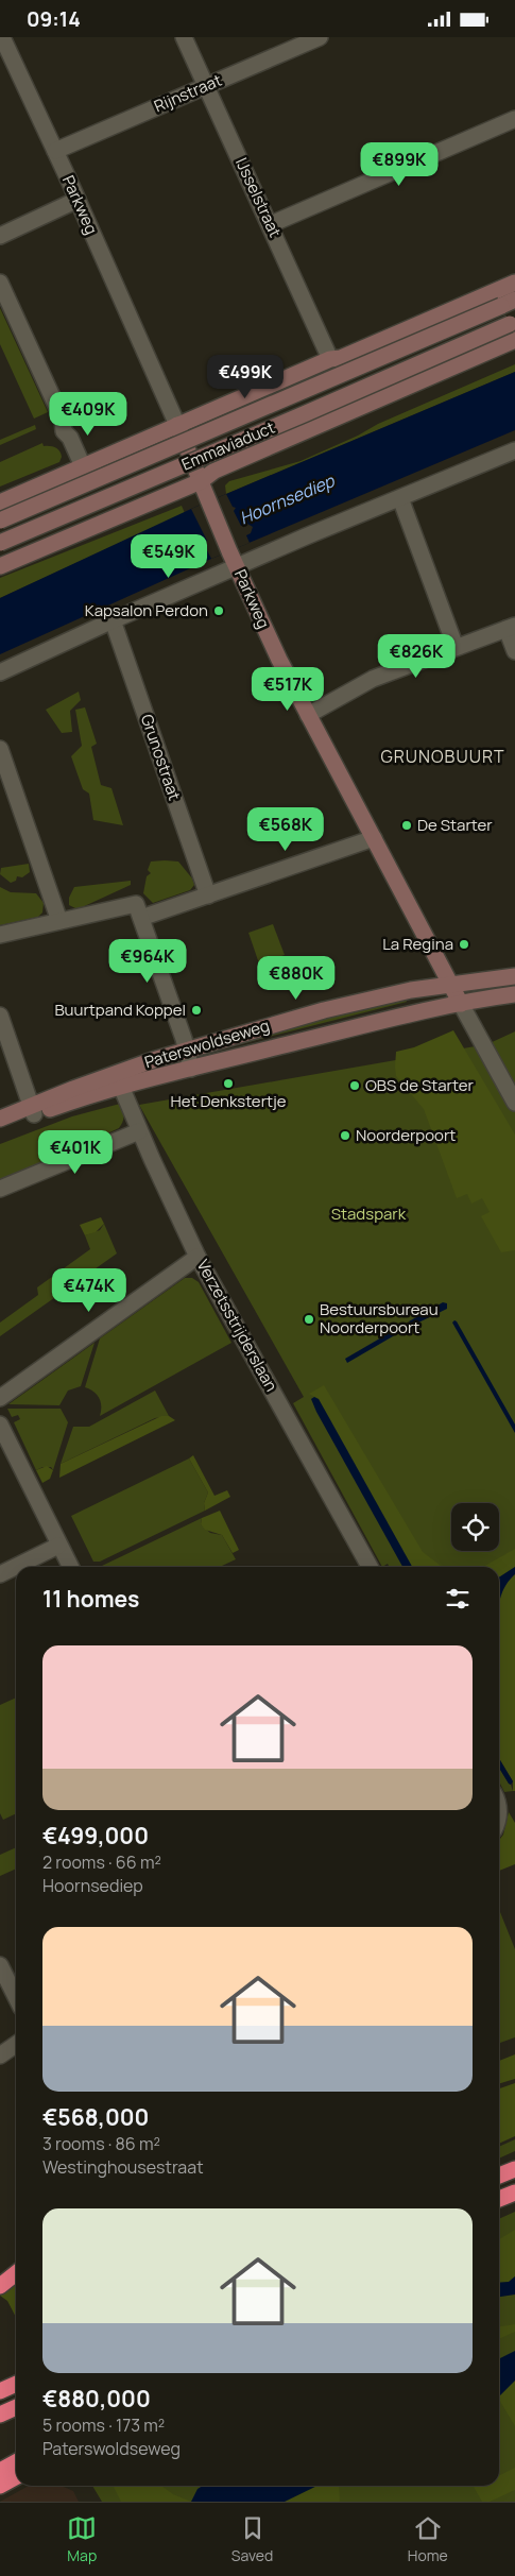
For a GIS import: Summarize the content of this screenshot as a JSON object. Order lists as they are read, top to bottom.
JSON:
{
  "streets": {
    "main road": ["Parkweg", "Emmaviaduct", "Paterswoldseweg"],
    "street": [
      "Rijnstraat",
      "IJsselstraat",
      "Grunostraat",
      "Verzetsstrijderslaan"
    ]
  },
  "crossings": [
    ["Rijnstraat", "IJsselstraat"],
    ["Rijnstraat", "Parkweg"],
    ["Parkweg", "Paterswoldseweg"],
    ["Paterswoldseweg", "Verzetsstrijderslaan"]
  ],
  "districts": ["GRUNOBUURT"],
  "water": ["Hoornsediep"],
  "parks": ["Stadspark"],
  "places": [
    "Kapsalon Perdon",
    "De Starter",
    "La Regina",
    "Buurtpand Koppel",
    "Het Denkstertje",
    "OBS de Starter",
    "Noorderpoort",
    "Bestuursbureau Noorderpoort"
  ],
  "page": {
    "status": "09:14",
    "price": [
      "€899K",
      "€499K",
      "€409K",
      "€549K",
      "€826K",
      "€517K",
      "€568K",
      "€964K",
      "€880K",
      "€401K",
      "€474K"
    ],
    "heading": "11 homes",
    "list": [
      {
        "name": "€499,000",
        "note": "2 rooms · 66 m² · Hoornsediep"
      },
      {
        "name": "€568,000",
        "note": "3 rooms · 86 m² · Westinghousestraat"
      },
      {
        "name": "€880,000",
        "note": "5 rooms · 173 m² · Paterswoldseweg"
      }
    ],
    "tabs": ["Map", "Saved", "Home"]
  }
}
